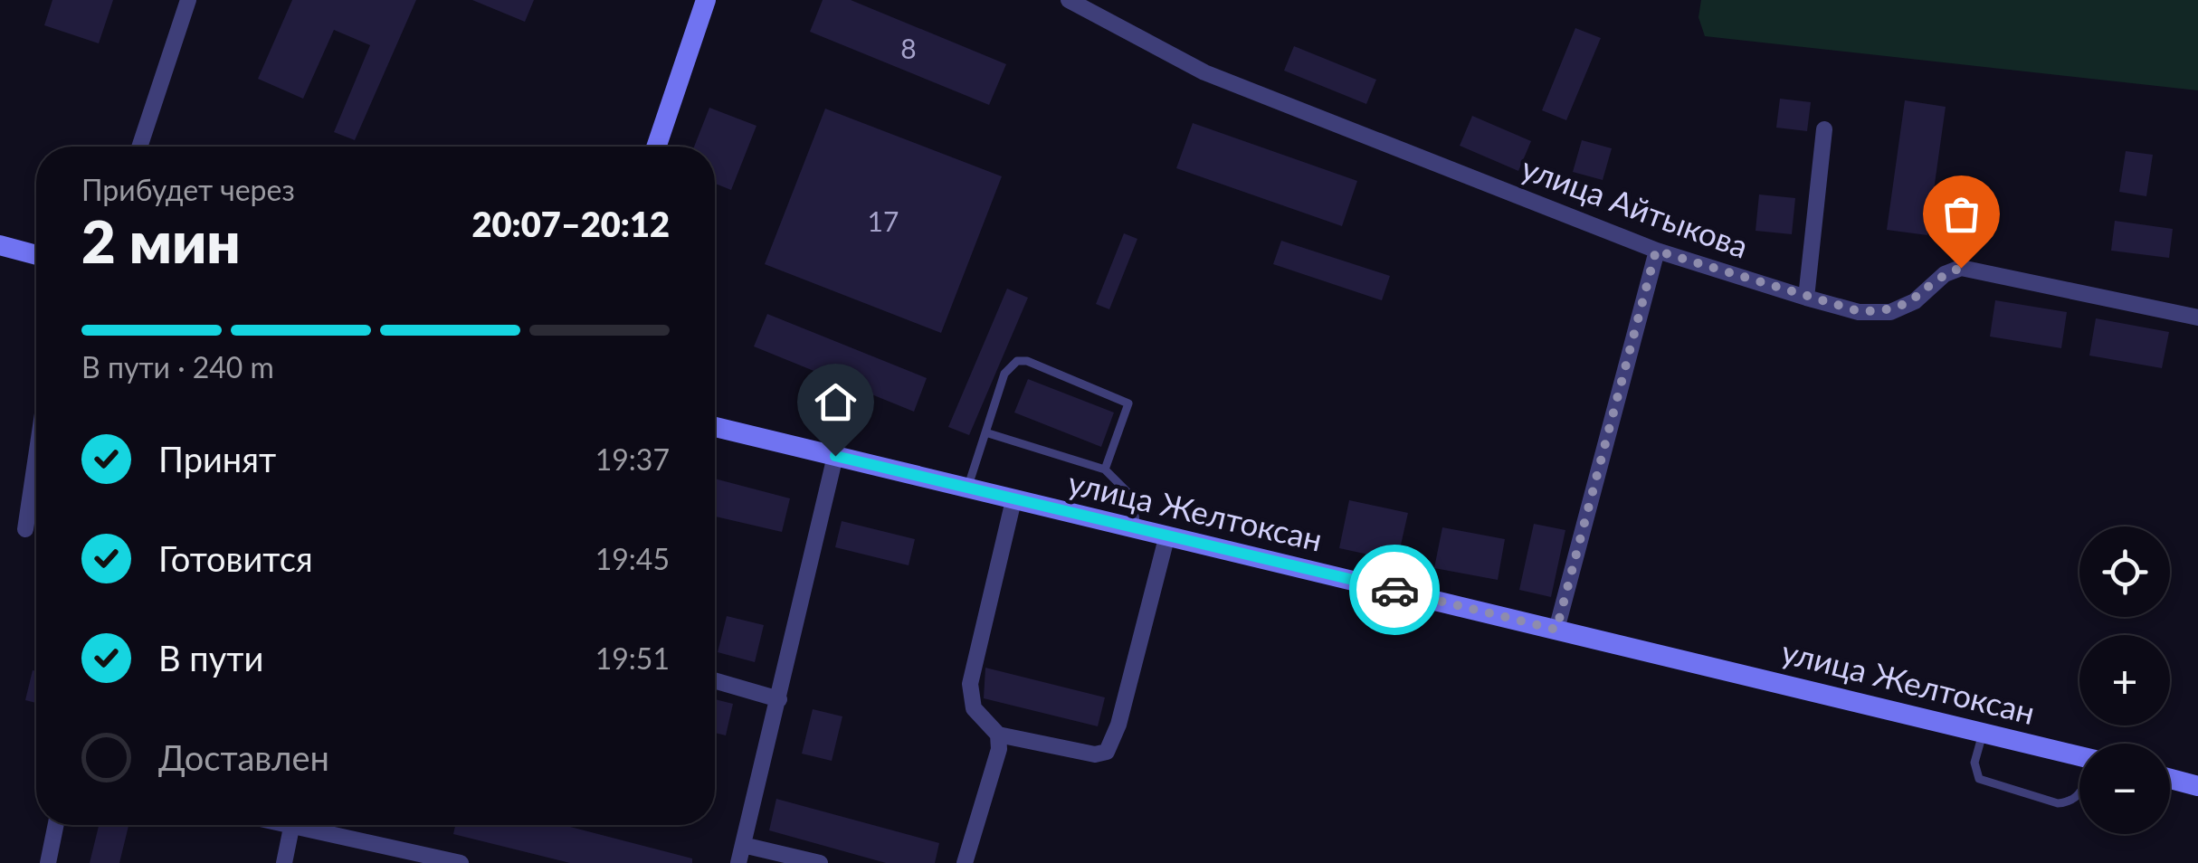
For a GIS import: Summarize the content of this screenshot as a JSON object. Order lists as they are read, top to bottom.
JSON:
{
  "streets": {
    "street": ["улица Айтыкова", "улица Желтоксан"]
  },
  "house_numbers": ["8", "17"],
  "page": {
    "heading": ["2 мин", "Прибудет через", "20:07–20:12"],
    "bar": "В пути · 240 m",
    "list": [
      ["Принят", "19:37"],
      ["Готовится", "19:45"],
      ["В пути", "19:51"],
      "Доставлен"
    ],
    "map_buttons": ["+", "−"]
  }
}
